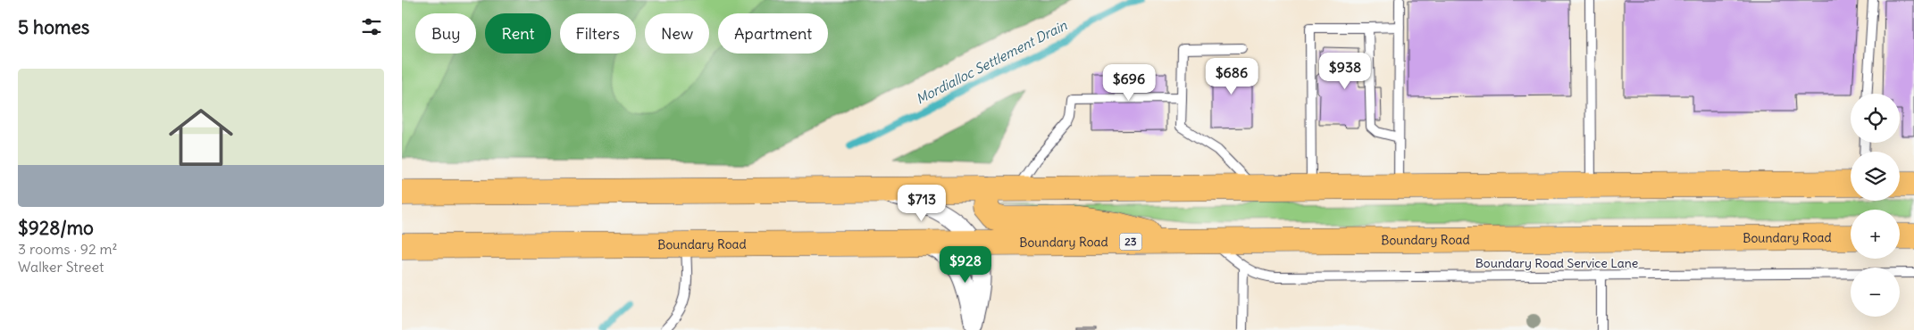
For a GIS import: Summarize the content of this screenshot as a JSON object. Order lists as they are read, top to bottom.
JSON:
{
  "streets": {
    "main road": ["Boundary Road", "23"],
    "lane": ["Boundary Road Service Lane"]
  },
  "crossings": [
    ["Boundary Road", "Boundary Road Service Lane"]
  ],
  "water": ["Mordialloc Settlement Drain"],
  "page": {
    "heading": "5 homes",
    "chip": [
      "Buy",
      "Rent",
      "Filters",
      "New",
      "Apartment"
    ],
    "price": [
      "$938",
      "$686",
      "$696",
      "$713",
      "$928"
    ],
    "list": [
      {
        "name": "$928/mo",
        "note": "3 rooms · 92 m² · Walker Street"
      }
    ],
    "map_buttons": ["+", "−"]
  }
}
